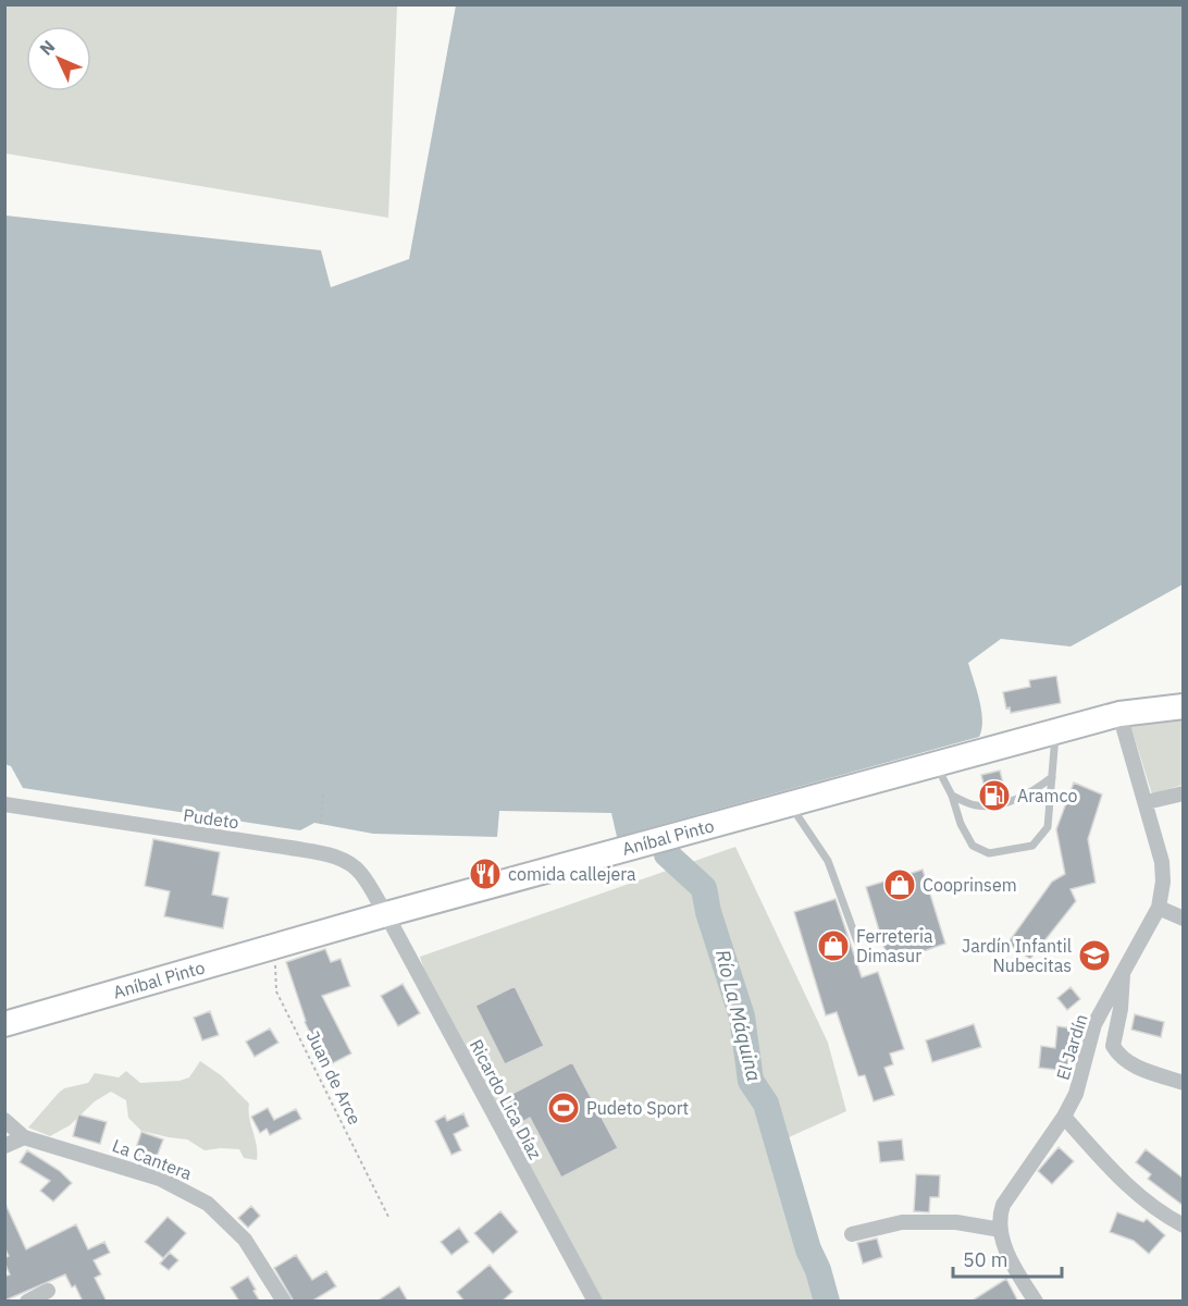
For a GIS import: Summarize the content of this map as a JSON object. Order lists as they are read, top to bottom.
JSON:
{
  "streets": {
    "main road": ["Aníbal Pinto"],
    "street": [
      "Pudeto",
      "El Jardín",
      "Ricardo Lica Díaz",
      "La Cantera"
    ],
    "path": ["Juan de Arce"]
  },
  "crossings": [
    ["Pudeto", "Aníbal Pinto"],
    ["Pudeto", "Ricardo Lica Díaz"],
    ["Aníbal Pinto", "El Jardín"],
    ["Aníbal Pinto", "Juan de Arce"],
    ["Aníbal Pinto", "Ricardo Lica Díaz"]
  ],
  "water": ["Río La Máquina"],
  "places": {
    "fuel station": ["Aramco"],
    "restaurant": ["comida callejera"],
    "shop": ["Cooprinsem", "Ferreteria Dimasur"],
    "school or university": ["Jardín Infantil Nubecitas"],
    "sports": ["Pudeto Sport"]
  },
  "scale_bar": "50 m",
  "north": "top left"
}
